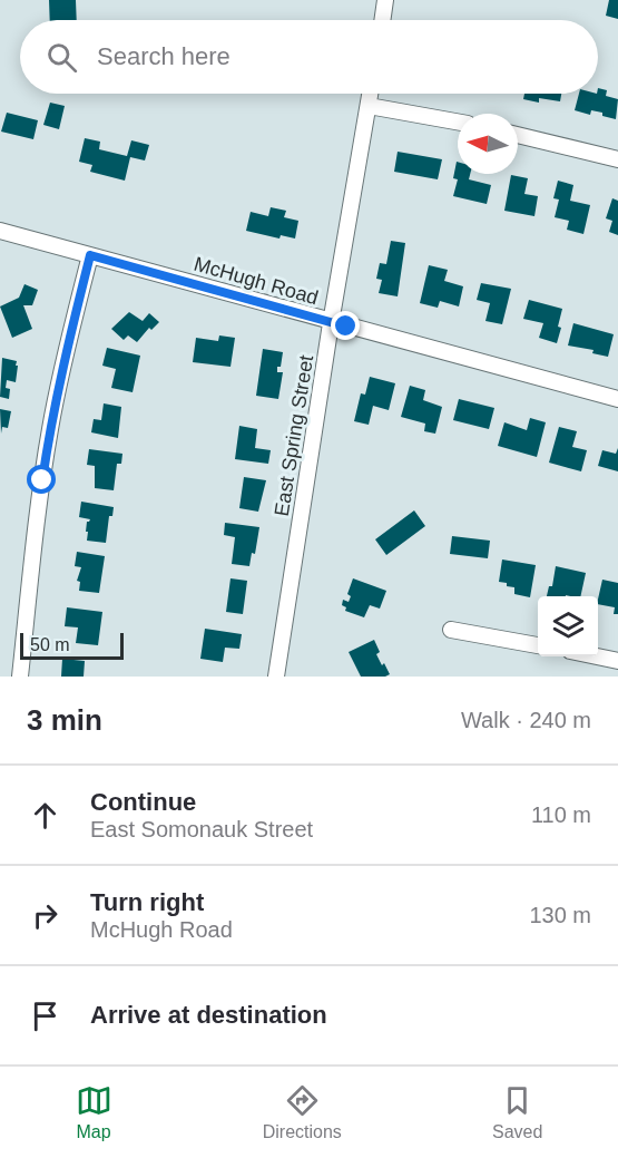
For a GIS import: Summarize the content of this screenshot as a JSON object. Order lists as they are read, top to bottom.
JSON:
{
  "streets": {
    "street": ["McHugh Road", "East Spring Street"]
  },
  "crossings": [
    ["McHugh Road", "East Spring Street"]
  ],
  "scale_bar": "50 m",
  "north": "left",
  "page": {
    "search": "Search here",
    "scale": "50 m",
    "heading": ["3 min", "Walk · 240 m"],
    "list": [
      ["Continue", "East Somonauk Street", "110 m"],
      ["Turn right", "McHugh Road", "130 m"],
      "Arrive at destination"
    ],
    "nav": ["Map", "Directions", "Saved"]
  }
}
